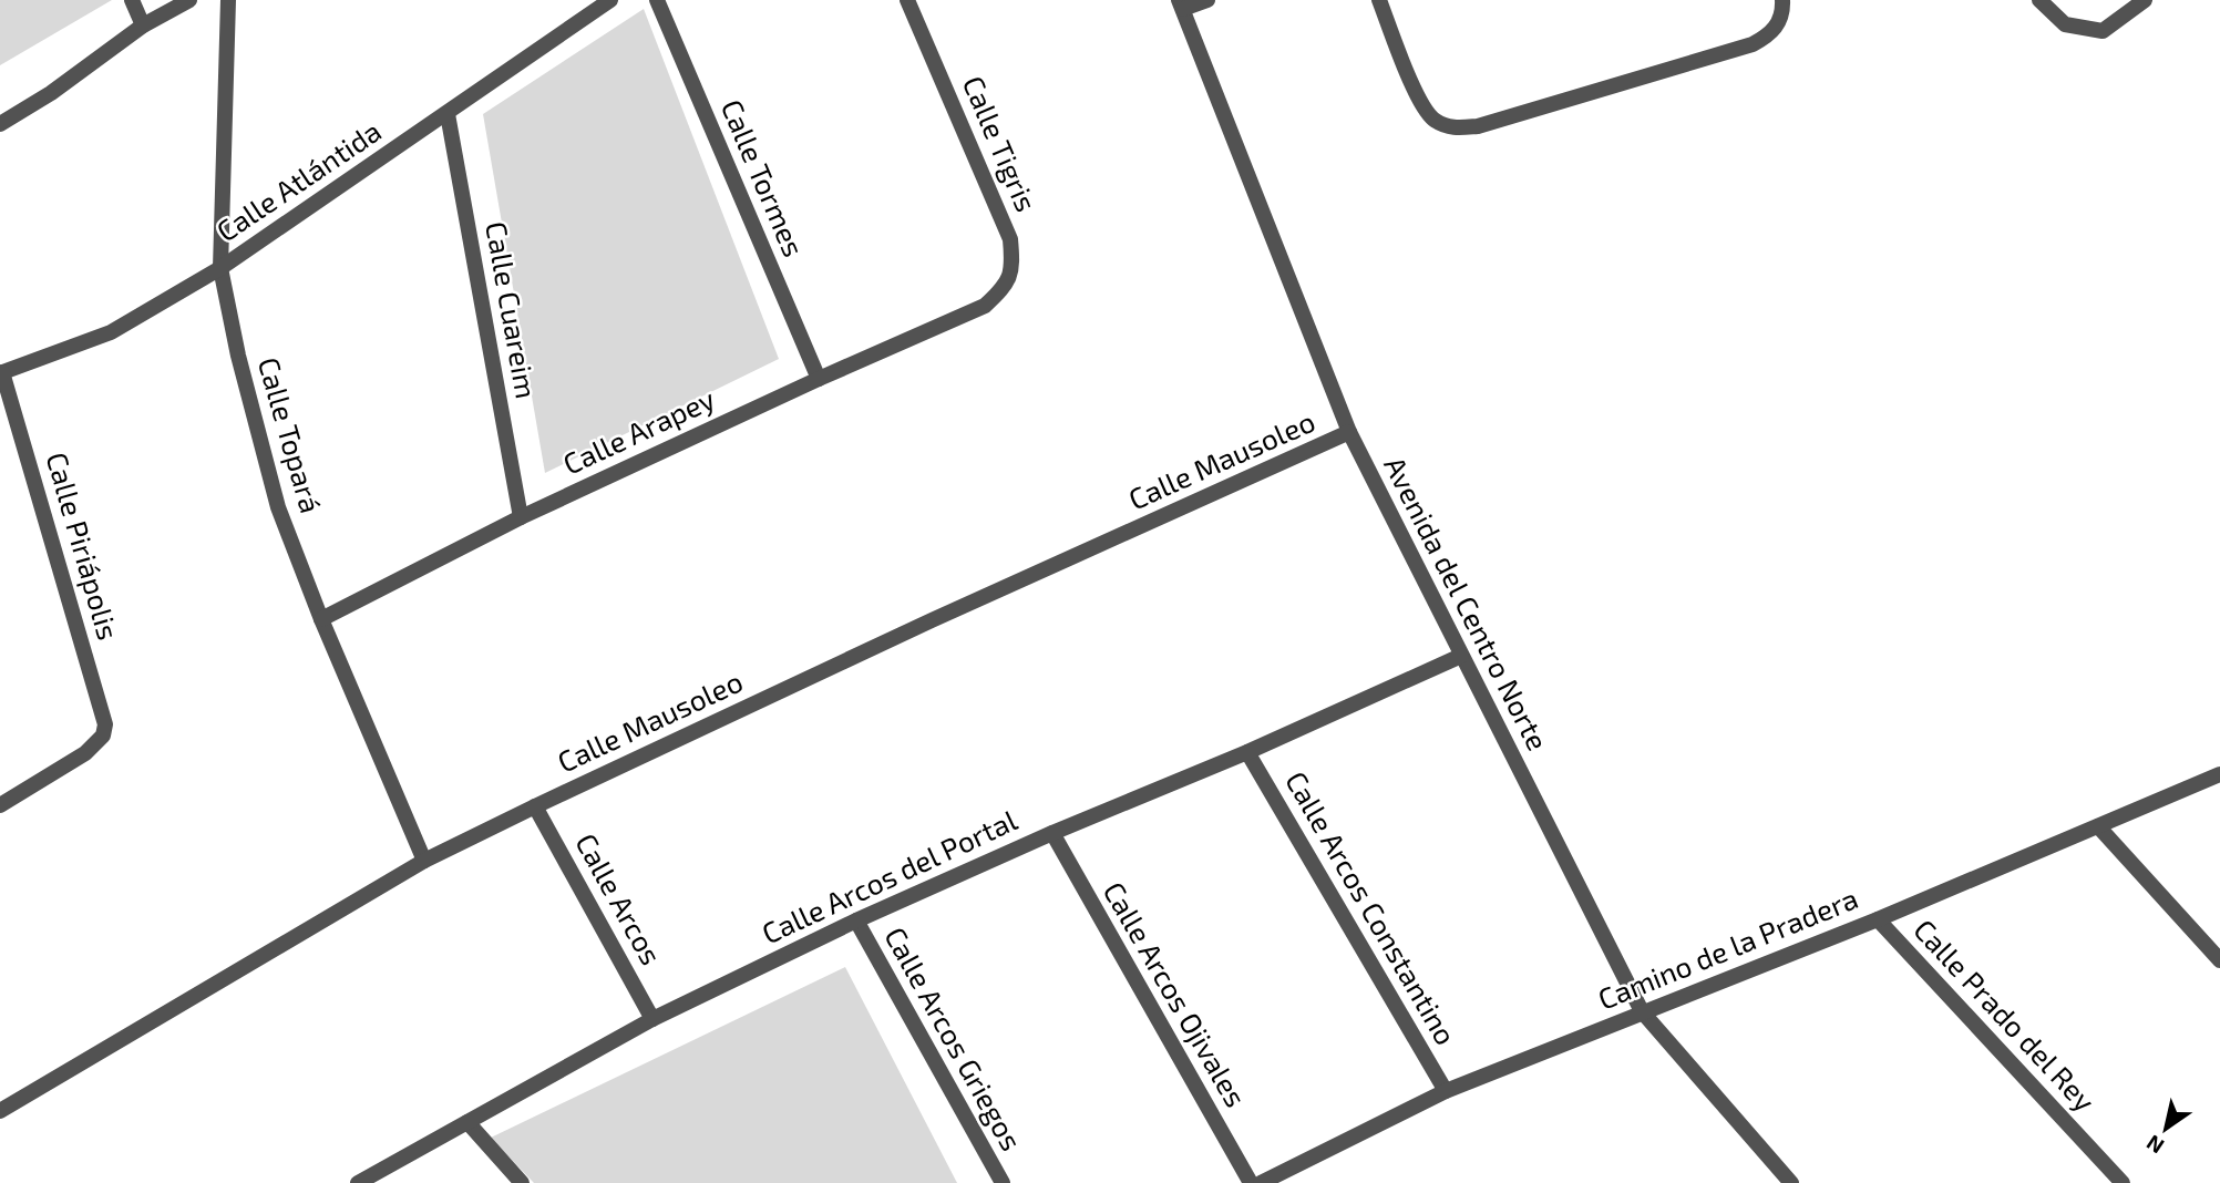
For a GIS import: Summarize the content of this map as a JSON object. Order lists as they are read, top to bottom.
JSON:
{
  "streets": {
    "street": [
      "Calle Tigris",
      "Calle Tormes",
      "Calle Atlántida",
      "Calle Cuareim",
      "Calle Arapey",
      "Calle Topará",
      "Calle Mausoleo",
      "Calle Piriápolis",
      "Avenida del Centro Norte",
      "Calle Arcos del Portal",
      "Calle Arcos",
      "Calle Arcos Constantino",
      "Camino de la Pradera",
      "Calle Arcos Ojivales",
      "Calle Prado del Rey",
      "Calle Arcos Griegos"
    ]
  },
  "crossings": [
    ["Calle Tigris", "Calle Arapey"],
    ["Calle Tormes", "Calle Arapey"],
    ["Calle Atlántida", "Calle Cuareim"],
    ["Calle Atlántida", "Calle Topará"],
    ["Calle Atlántida", "Calle Piriápolis"],
    ["Calle Cuareim", "Calle Arapey"],
    ["Calle Arapey", "Calle Topará"],
    ["Calle Topará", "Calle Mausoleo"],
    ["Calle Mausoleo", "Avenida del Centro Norte"],
    ["Calle Mausoleo", "Calle Arcos"],
    ["Avenida del Centro Norte", "Calle Arcos del Portal"],
    ["Avenida del Centro Norte", "Camino de la Pradera"],
    ["Calle Arcos del Portal", "Calle Arcos"],
    ["Calle Arcos del Portal", "Calle Arcos Constantino"],
    ["Calle Arcos del Portal", "Calle Arcos Ojivales"],
    ["Calle Arcos del Portal", "Calle Arcos Griegos"],
    ["Calle Arcos Constantino", "Camino de la Pradera"],
    ["Camino de la Pradera", "Calle Prado del Rey"]
  ],
  "north": "bottom left"
}
